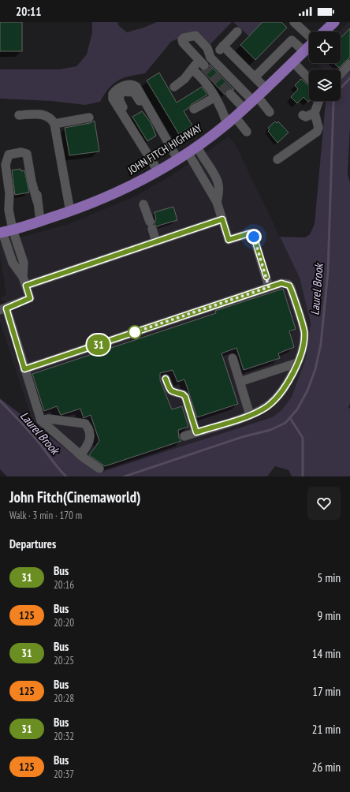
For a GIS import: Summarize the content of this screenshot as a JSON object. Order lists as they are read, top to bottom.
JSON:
{
  "streets": {
    "main road": ["JOHN FITCH HIGHWAY"]
  },
  "water": ["Laurel Brook"],
  "lines": ["bus line 31"],
  "page": {
    "status": "20:11",
    "on_map": "31",
    "heading": [
      ["John Fitch(Cinemaworld)", "Walk · 3 min · 170 m"],
      "Departures"
    ],
    "list": [
      {
        "mark": "31",
        "name": "Bus",
        "note": "20:16",
        "value": "5 min"
      },
      {
        "mark": "125",
        "name": "Bus",
        "note": "20:20",
        "value": "9 min"
      },
      {
        "mark": "31",
        "name": "Bus",
        "note": "20:25",
        "value": "14 min"
      },
      {
        "mark": "125",
        "name": "Bus",
        "note": "20:28",
        "value": "17 min"
      },
      {
        "mark": "31",
        "name": "Bus",
        "note": "20:32",
        "value": "21 min"
      },
      {
        "mark": "125",
        "name": "Bus",
        "note": "20:37",
        "value": "26 min"
      }
    ]
  }
}
